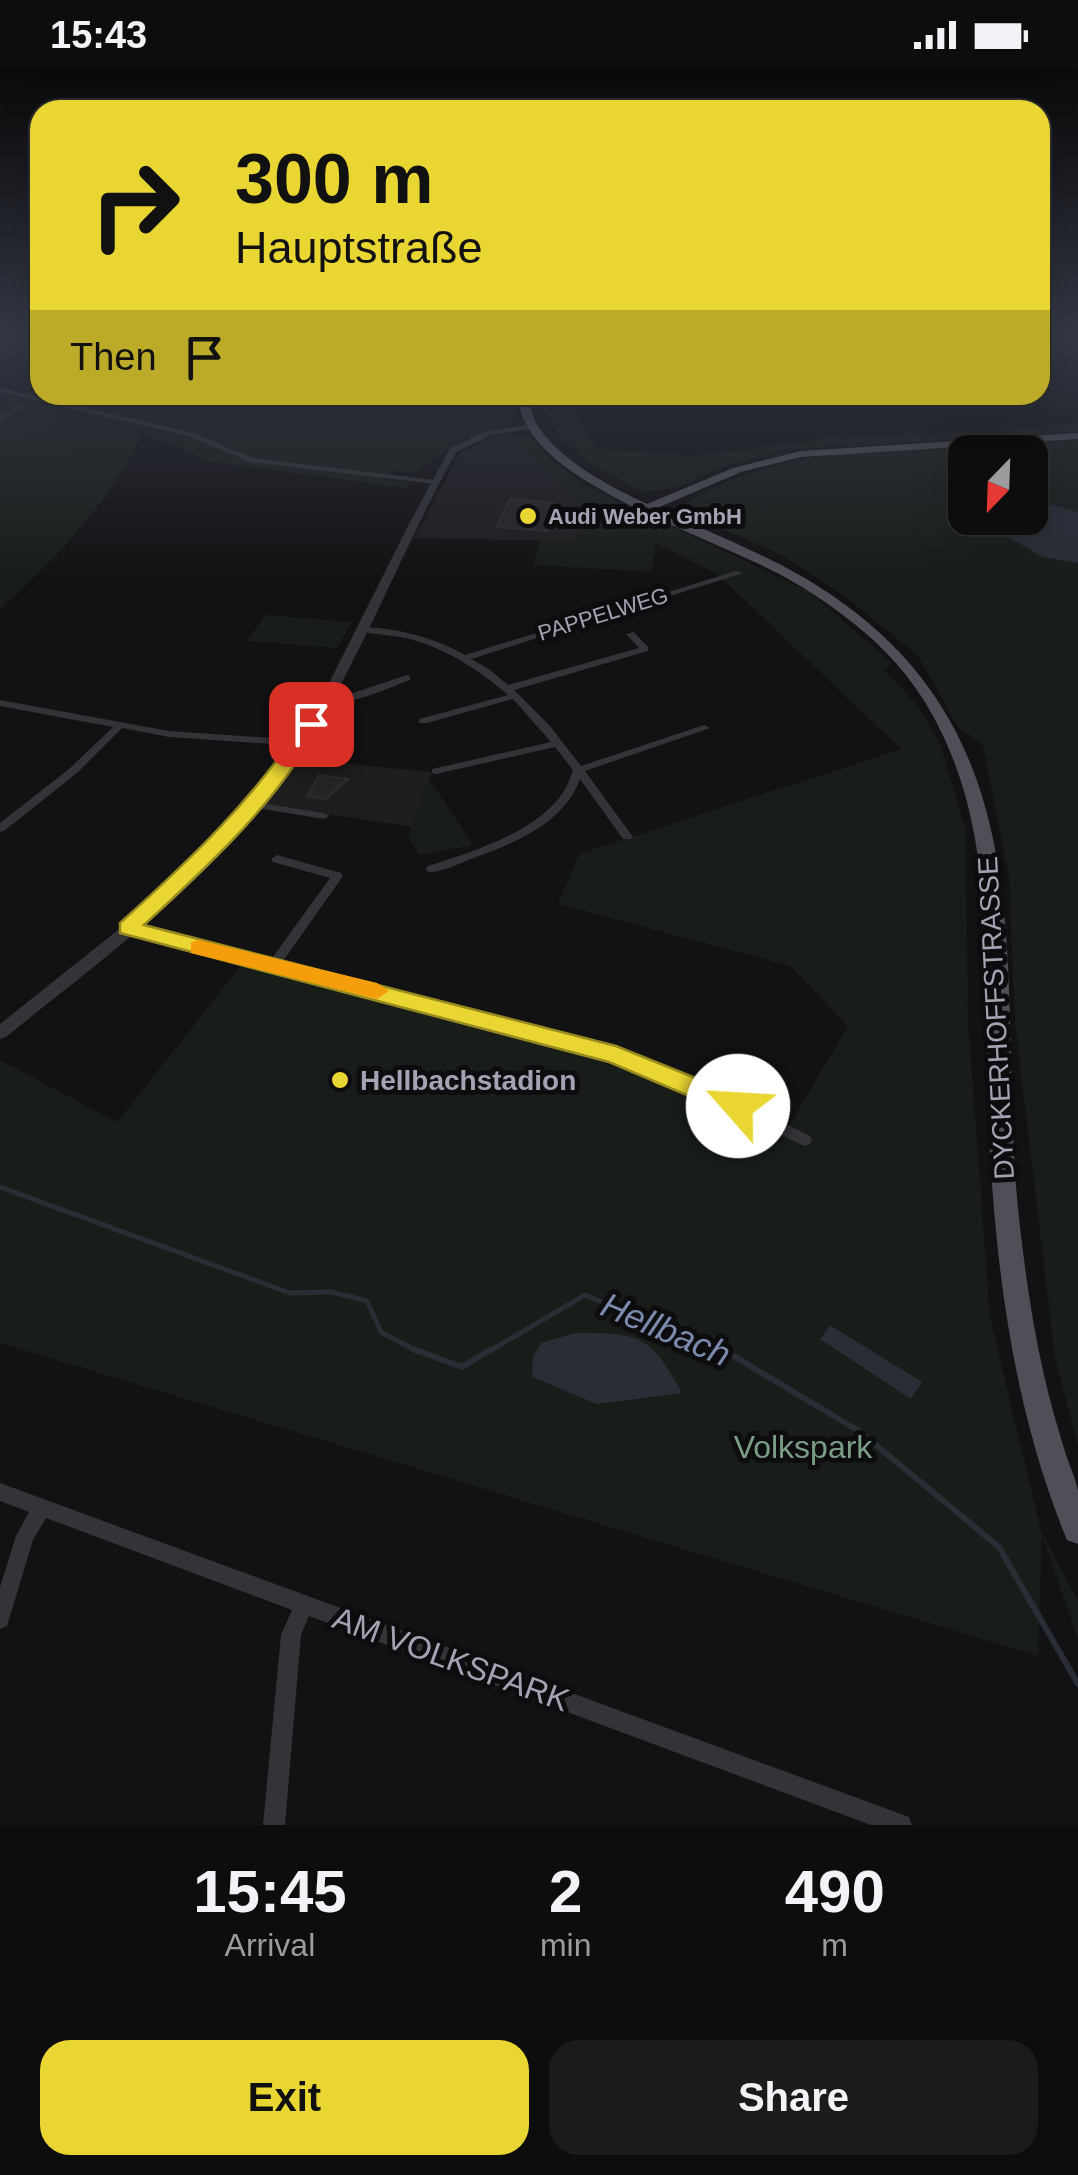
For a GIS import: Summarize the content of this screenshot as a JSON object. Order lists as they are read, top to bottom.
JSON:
{
  "streets": {
    "main road": ["DYCKERHOFFSTRASSE"],
    "street": ["PAPPELWEG", "AM VOLKSPARK"]
  },
  "water": ["Hellbach"],
  "parks": ["Volkspark"],
  "places": ["Audi Weber GmbH", "Hellbachstadion"],
  "north": "bottom left",
  "page": {
    "status": "15:43",
    "turn": ["300 m", "Hauptstraße"],
    "then": "Then",
    "eta": [
      "15:45",
      "Arrival",
      "2",
      "min",
      "490",
      "m"
    ],
    "buttons": ["Exit", "Share"]
  }
}
